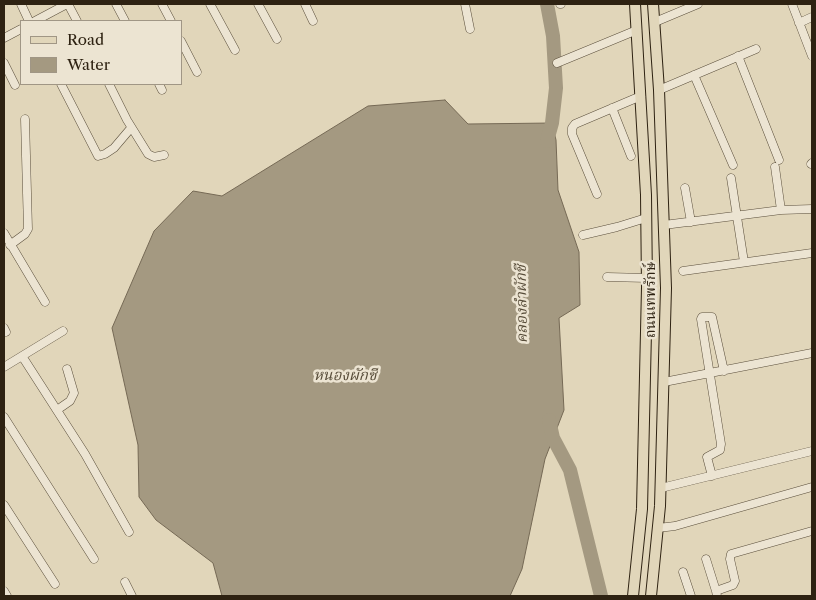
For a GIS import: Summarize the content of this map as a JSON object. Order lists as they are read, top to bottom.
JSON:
{
  "streets": {
    "main road": ["ถนนเทพรักษ์"]
  },
  "water": ["คลองลำผักชี", "หนองผักชี"],
  "legend": ["Road", "Water"]
}
